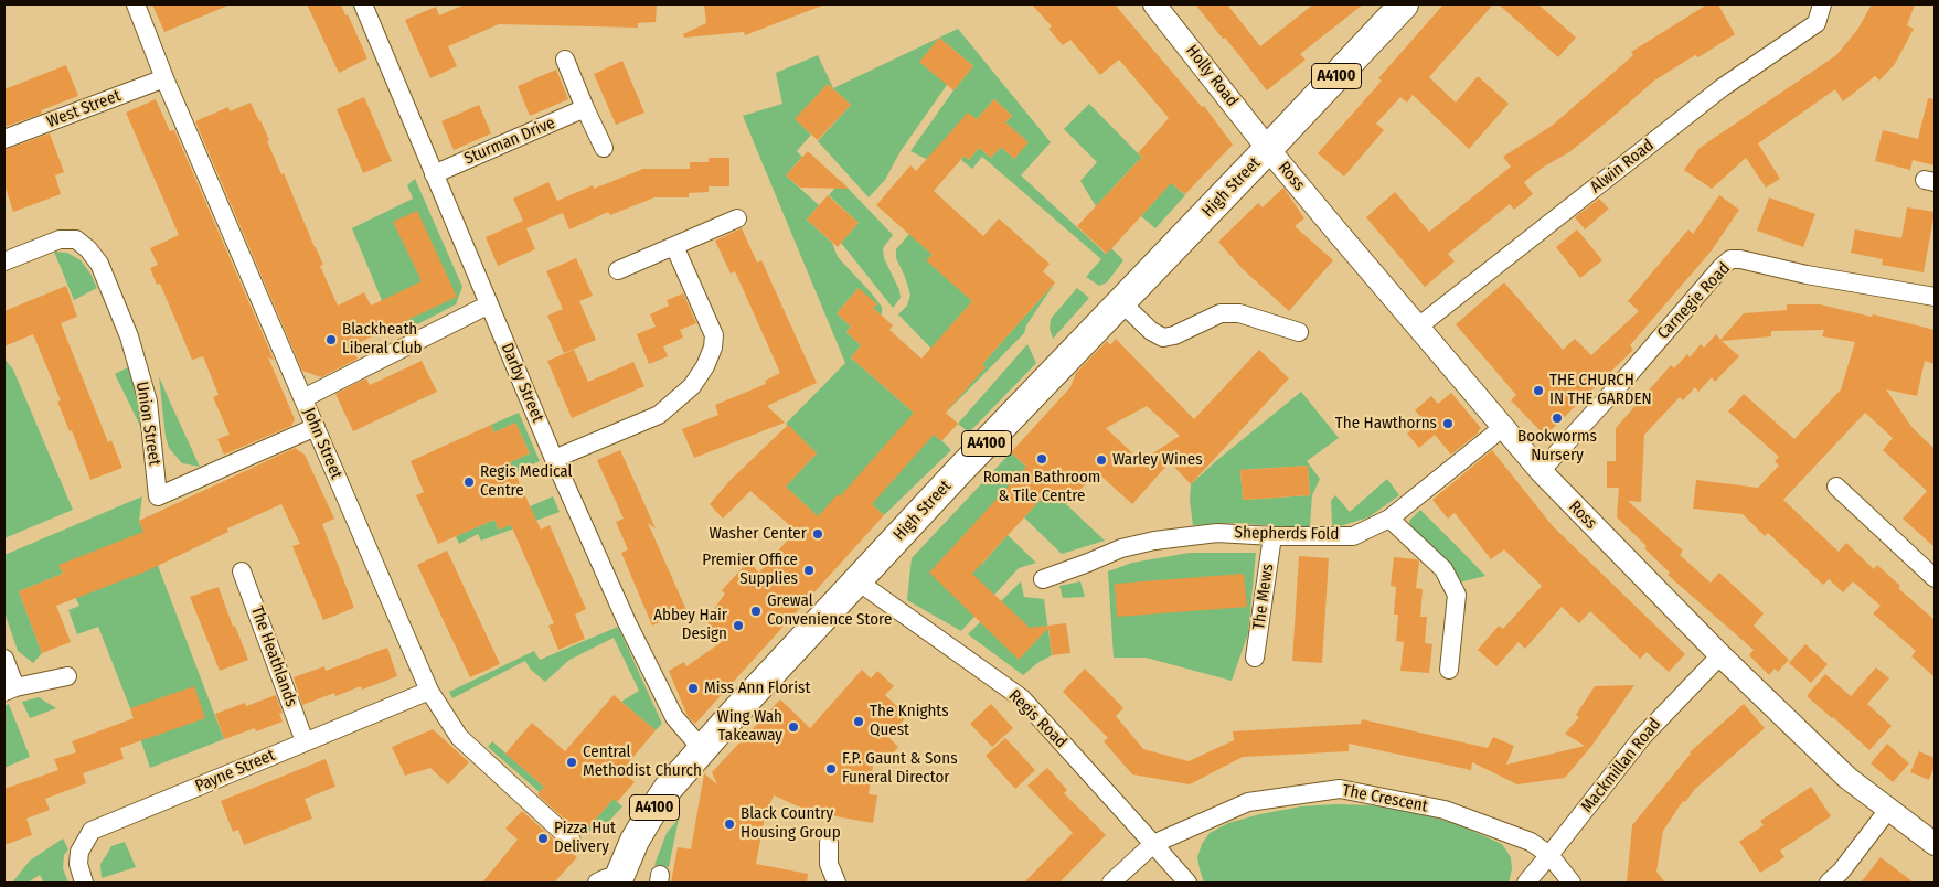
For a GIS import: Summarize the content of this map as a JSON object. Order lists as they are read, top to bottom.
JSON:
{
  "streets": {
    "main road": ["A4100", "High Street"],
    "street": [
      "Holly Road",
      "West Street",
      "Sturman Drive",
      "Alwin Road",
      "Ross",
      "Carnegie Road",
      "Darby Street",
      "Union Street",
      "John Street",
      "Shepherds Fold",
      "The Mews",
      "The Heathlands",
      "Regis Road",
      "Mackmillan Road",
      "Payne Street",
      "The Crescent"
    ]
  },
  "crossings": [
    ["Holly Road", "A4100"],
    ["Holly Road", "Ross"],
    ["Holly Road", "High Street"],
    ["A4100", "Ross"],
    ["A4100", "High Street"],
    ["West Street", "John Street"],
    ["Sturman Drive", "Darby Street"],
    ["Alwin Road", "Ross"],
    ["Ross", "High Street"],
    ["Ross", "Carnegie Road"],
    ["Ross", "Shepherds Fold"],
    ["Ross", "Mackmillan Road"],
    ["High Street", "Darby Street"],
    ["High Street", "Regis Road"],
    ["Union Street", "John Street"],
    ["John Street", "Payne Street"],
    ["Shepherds Fold", "The Mews"],
    ["The Heathlands", "Payne Street"],
    ["Regis Road", "The Crescent"],
    ["Mackmillan Road", "The Crescent"]
  ],
  "places": [
    "Blackheath Liberal Club",
    "THE CHURCH IN THE GARDEN",
    "Bookworms Nursery",
    "The Hawthorns",
    "Roman Bathroom & Tile Centre",
    "Warley Wines",
    "Regis Medical Centre",
    "Washer Center",
    "Premier Office Supplies",
    "Grewal Convenience Store",
    "Abbey Hair Design",
    "Miss Ann Florist",
    "The Knights Quest",
    "Wing Wah Takeaway",
    "Central Methodist Church",
    "F.P. Gaunt & Sons Funeral Director",
    "Black Country Housing Group",
    "Pizza Hut Delivery"
  ]
}
